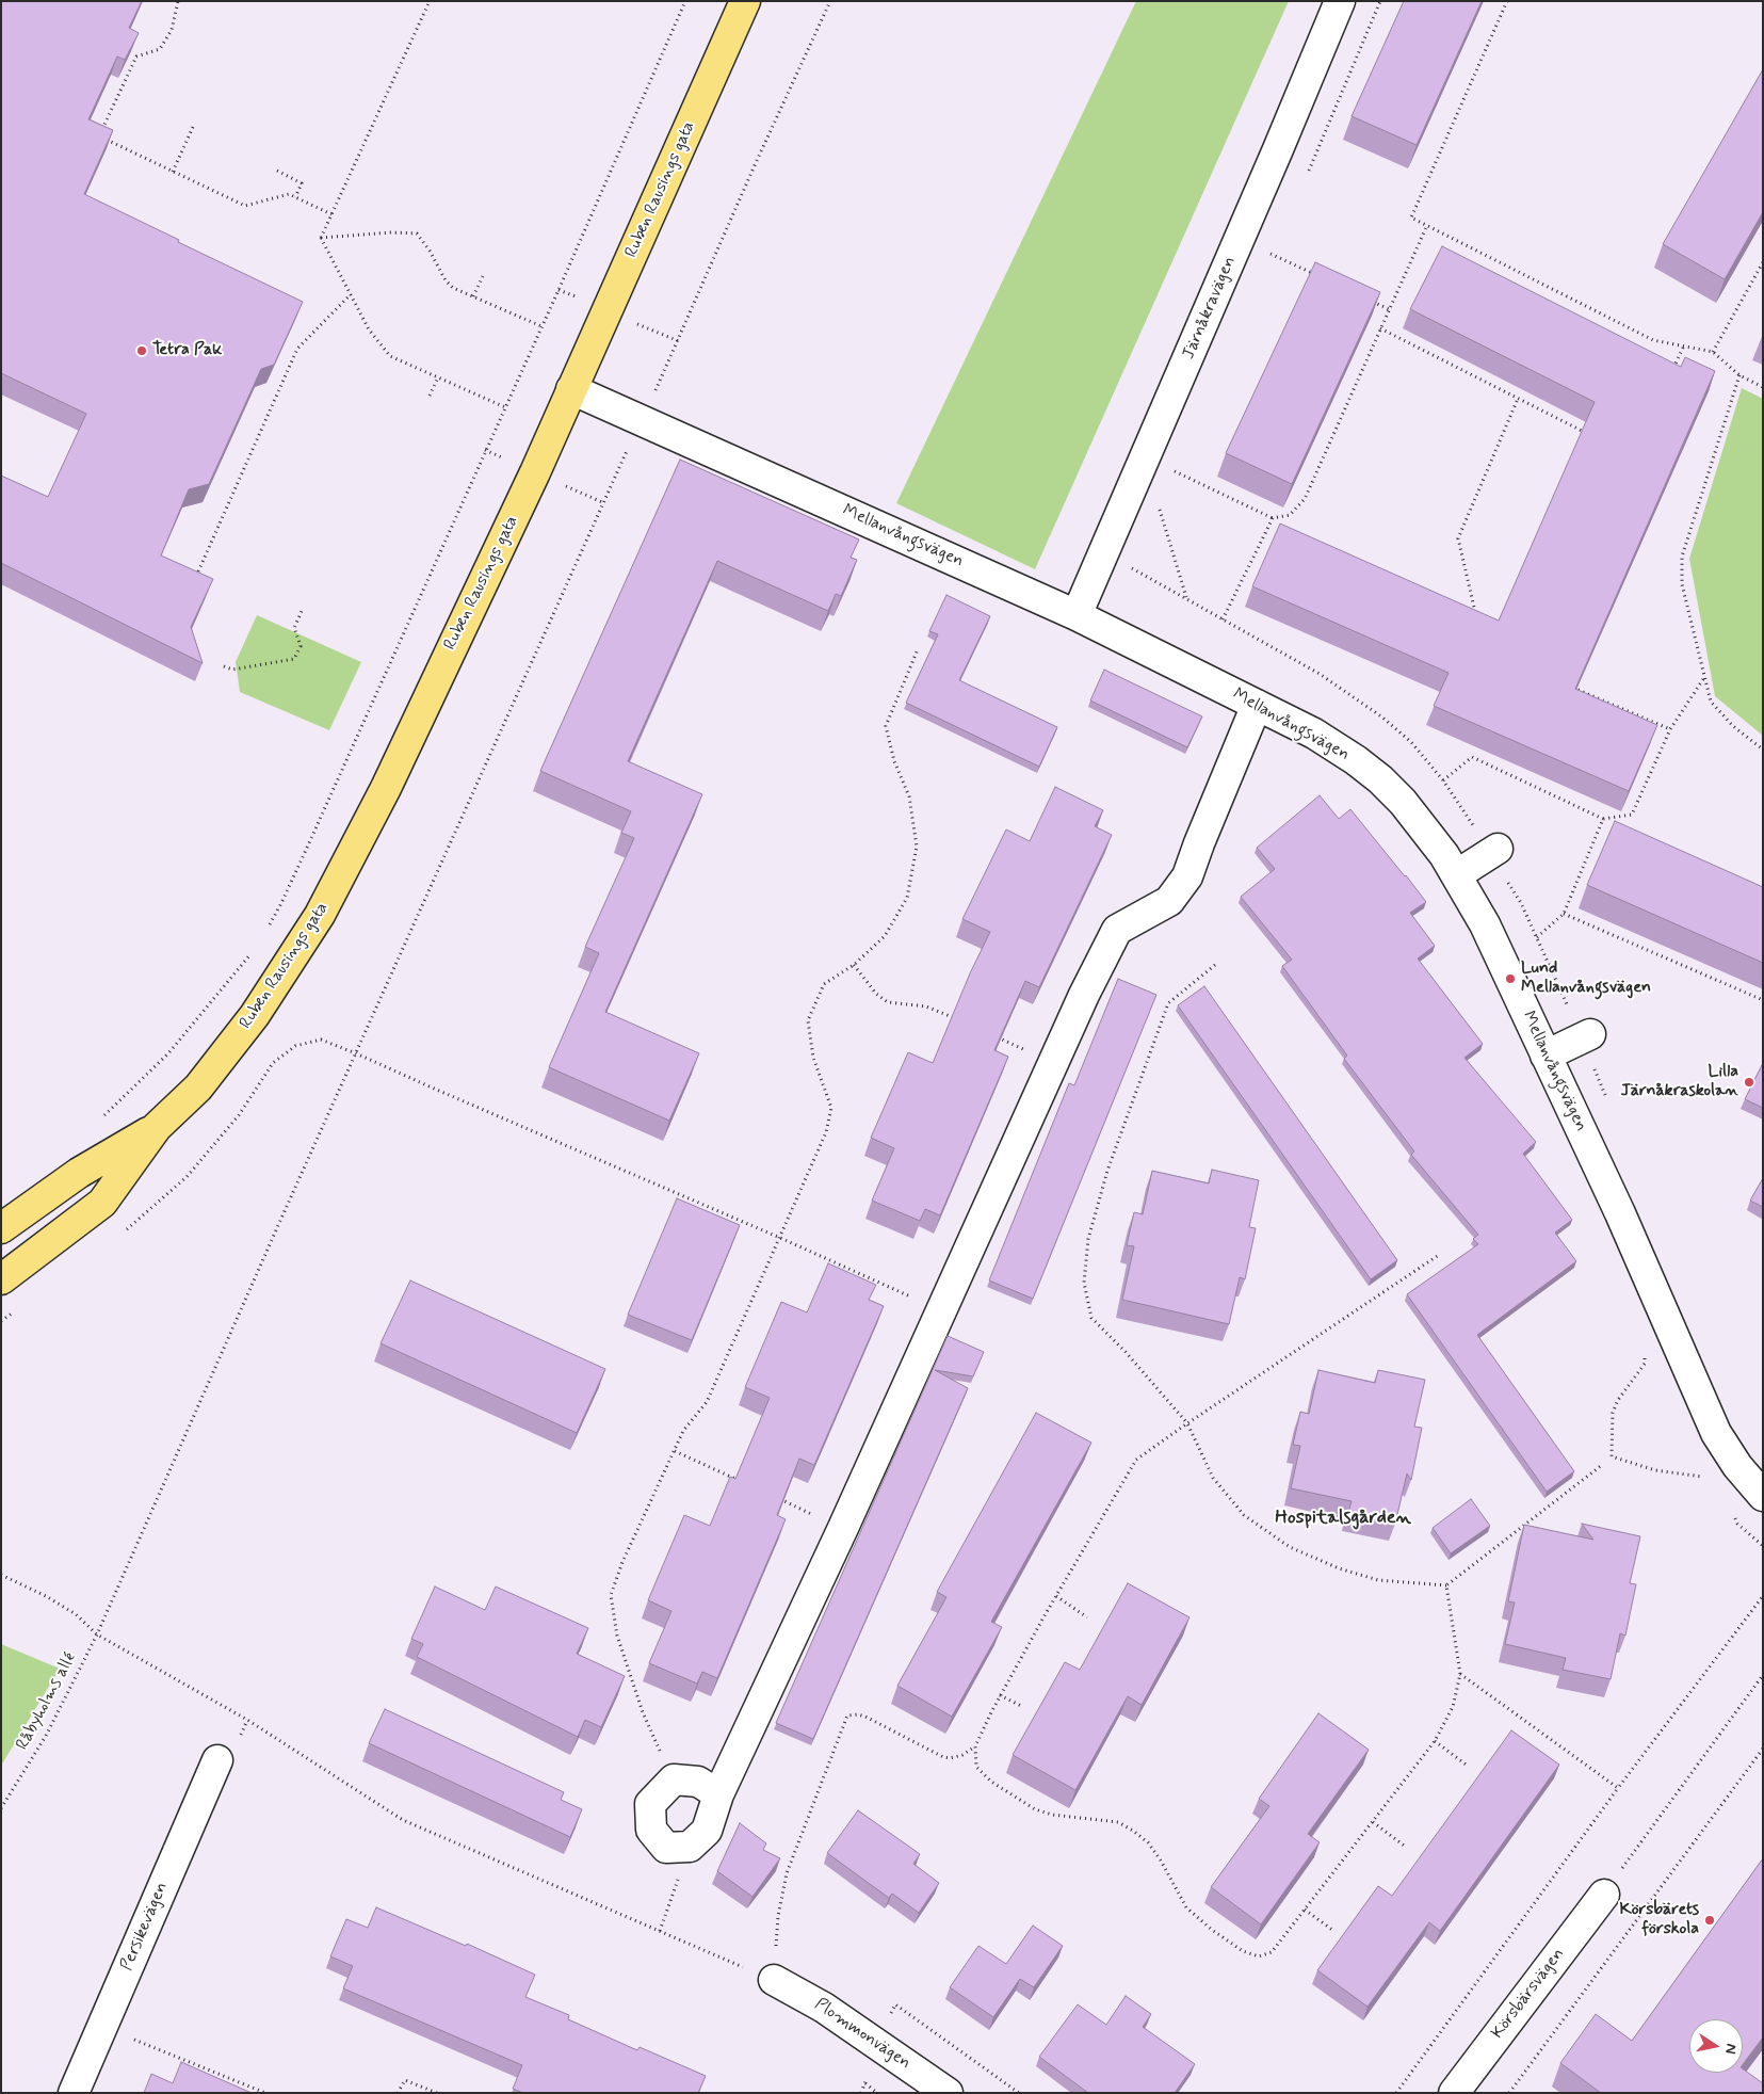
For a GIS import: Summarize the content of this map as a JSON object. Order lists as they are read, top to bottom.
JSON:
{
  "streets": {
    "main road": ["Ruben Rausings gata"],
    "street": [
      "Järnåkravägen",
      "Mellanvångsvägen",
      "Persikevägen",
      "Körsbärsvägen",
      "Plommonvägen"
    ],
    "path": ["Råbyholms allé"]
  },
  "crossings": [
    ["Ruben Rausings gata", "Mellanvångsvägen"],
    ["Järnåkravägen", "Mellanvångsvägen"],
    ["Mellanvångsvägen", "Råbyholms allé"]
  ],
  "districts": ["Hospitalsgården"],
  "places": [
    "Tetra Pak",
    "Lund Mellanvångsvägen",
    "Lilla Järnåkraskolan",
    "Körsbärets förskola"
  ],
  "north": "right"
}
